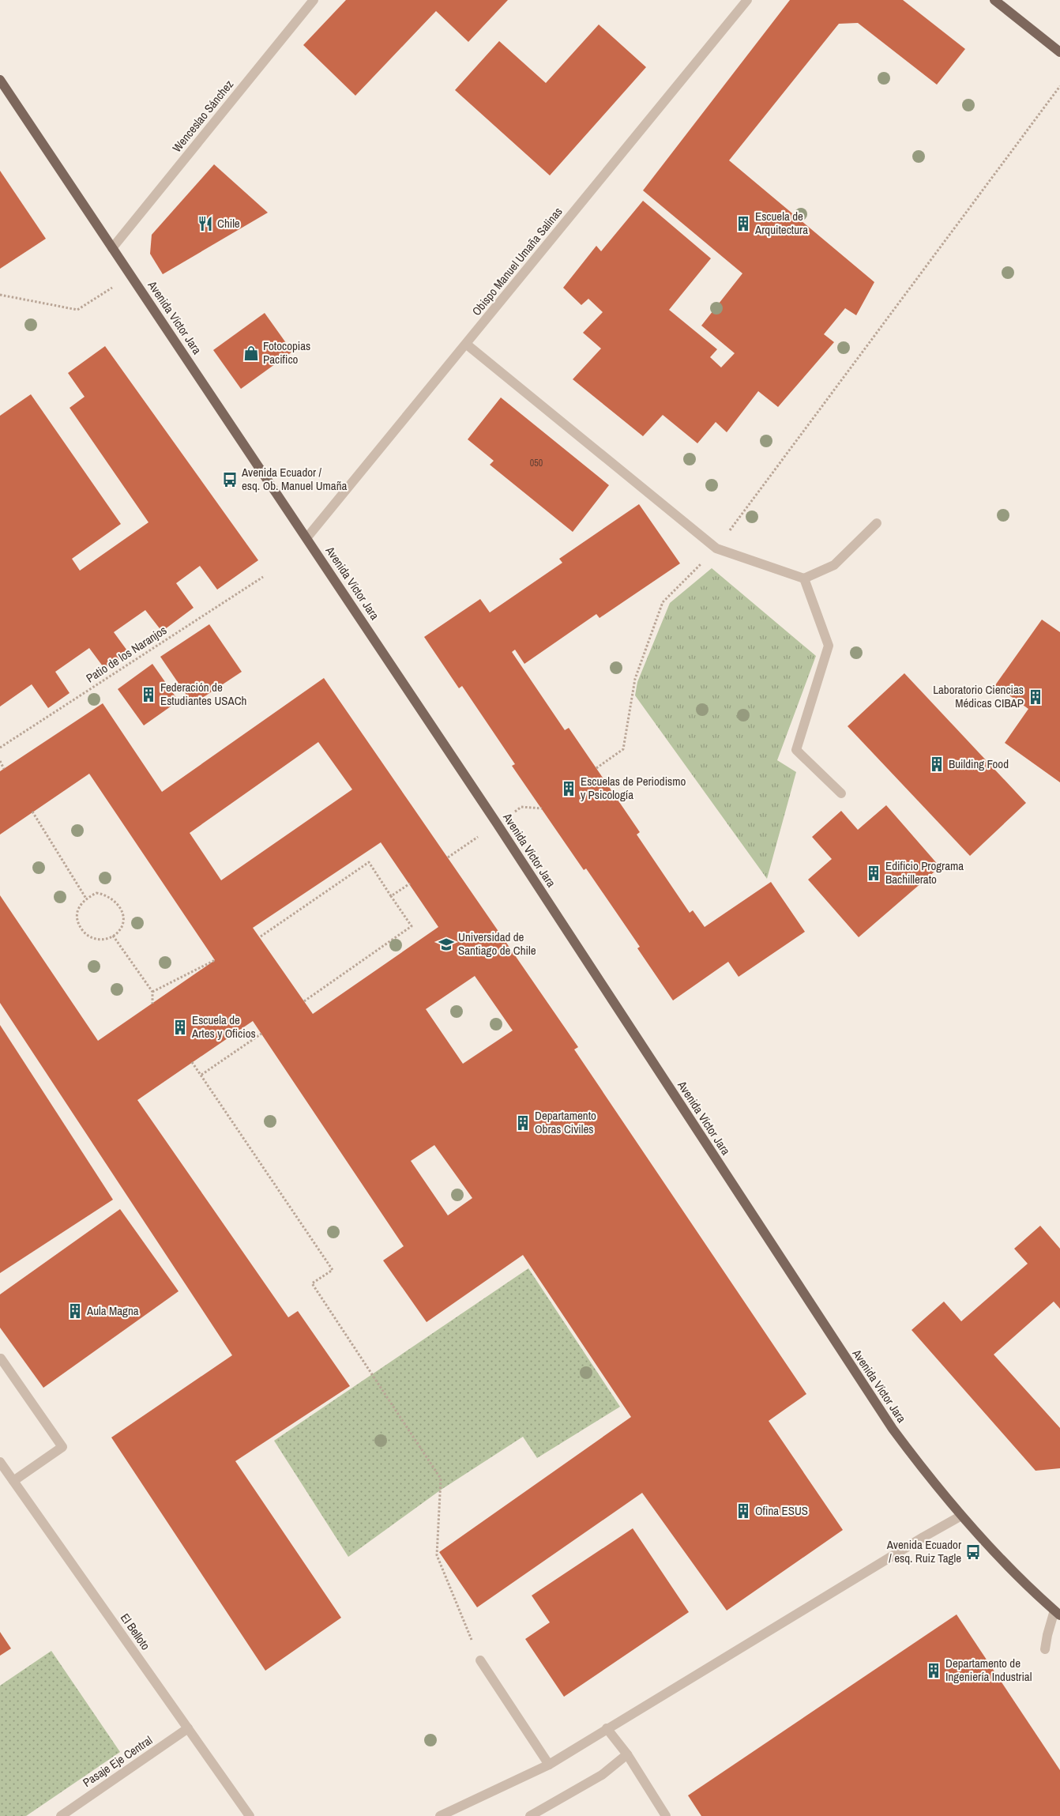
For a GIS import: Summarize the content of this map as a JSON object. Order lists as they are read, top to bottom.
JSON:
{
  "streets": {
    "main road": ["Avenida Víctor Jara"],
    "street": [
      "Wenceslao Sánchez",
      "Obispo Manuel Umaña Salinas",
      "El Belloto",
      "Pasaje Eje Central"
    ],
    "path": ["Patio de los Naranjos"]
  },
  "crossings": [
    ["Wenceslao Sánchez", "Avenida Víctor Jara"],
    ["Obispo Manuel Umaña Salinas", "Avenida Víctor Jara"],
    ["El Belloto", "Pasaje Eje Central"]
  ],
  "places": {
    "restaurant": ["Chile"],
    "building": [
      "Escuela de Arquitectura",
      "Federación de Estudiantes USACh",
      "Laboratorio Ciencias Médicas CIBAP",
      "Building Food",
      "Escuelas de Periodismo y Psicología",
      "Edificio Programa Bachillerato",
      "Escuela de Artes y Oficios",
      "Departamento Obras Civiles",
      "Aula Magna",
      "Ofina ESUS",
      "Departamento de Ingeniería Industrial"
    ],
    "shop": ["Fotocopias Pacifico"],
    "bus stop": ["Avenida Ecuador / esq. Ob. Manuel Umaña", "Avenida Ecuador / esq. Ruiz Tagle"],
    "school or university": ["Universidad de Santiago de Chile"]
  },
  "house_numbers": ["050"]
}
